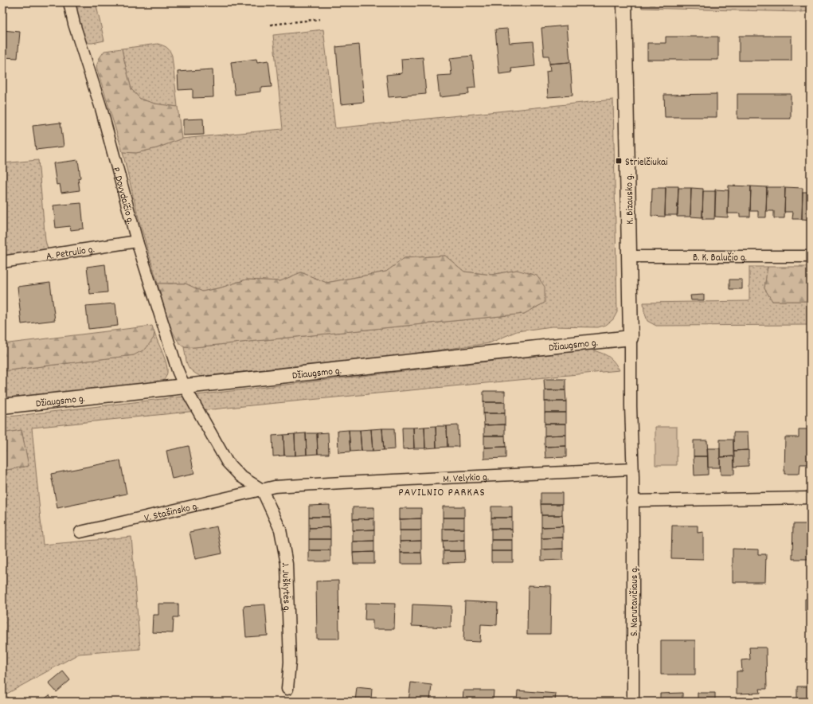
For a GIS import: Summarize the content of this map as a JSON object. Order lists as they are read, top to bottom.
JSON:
{
  "streets": {
    "street": [
      "P. Dovydaičio g.",
      "K. Bizausko g.",
      "A. Petrulio g.",
      "B. K. Balučio g.",
      "Džiaugsmo g.",
      "M. Velykio g.",
      "V. Stašinsko g.",
      "J. Juškytės g.",
      "S. Narutavičiaus g."
    ]
  },
  "crossings": [
    ["P. Dovydaičio g.", "A. Petrulio g."],
    ["P. Dovydaičio g.", "Džiaugsmo g."],
    ["P. Dovydaičio g.", "M. Velykio g."],
    ["P. Dovydaičio g.", "V. Stašinsko g."],
    ["P. Dovydaičio g.", "J. Juškytės g."],
    ["K. Bizausko g.", "B. K. Balučio g."],
    ["K. Bizausko g.", "Džiaugsmo g."],
    ["K. Bizausko g.", "S. Narutavičiaus g."],
    ["Džiaugsmo g.", "S. Narutavičiaus g."],
    ["M. Velykio g.", "V. Stašinsko g."],
    ["M. Velykio g.", "J. Juškytės g."],
    ["M. Velykio g.", "S. Narutavičiaus g."],
    ["V. Stašinsko g.", "J. Juškytės g."]
  ],
  "districts": ["PAVILNIO PARKAS"],
  "places": {
    "transit": ["Strielčiukai"]
  }
}
